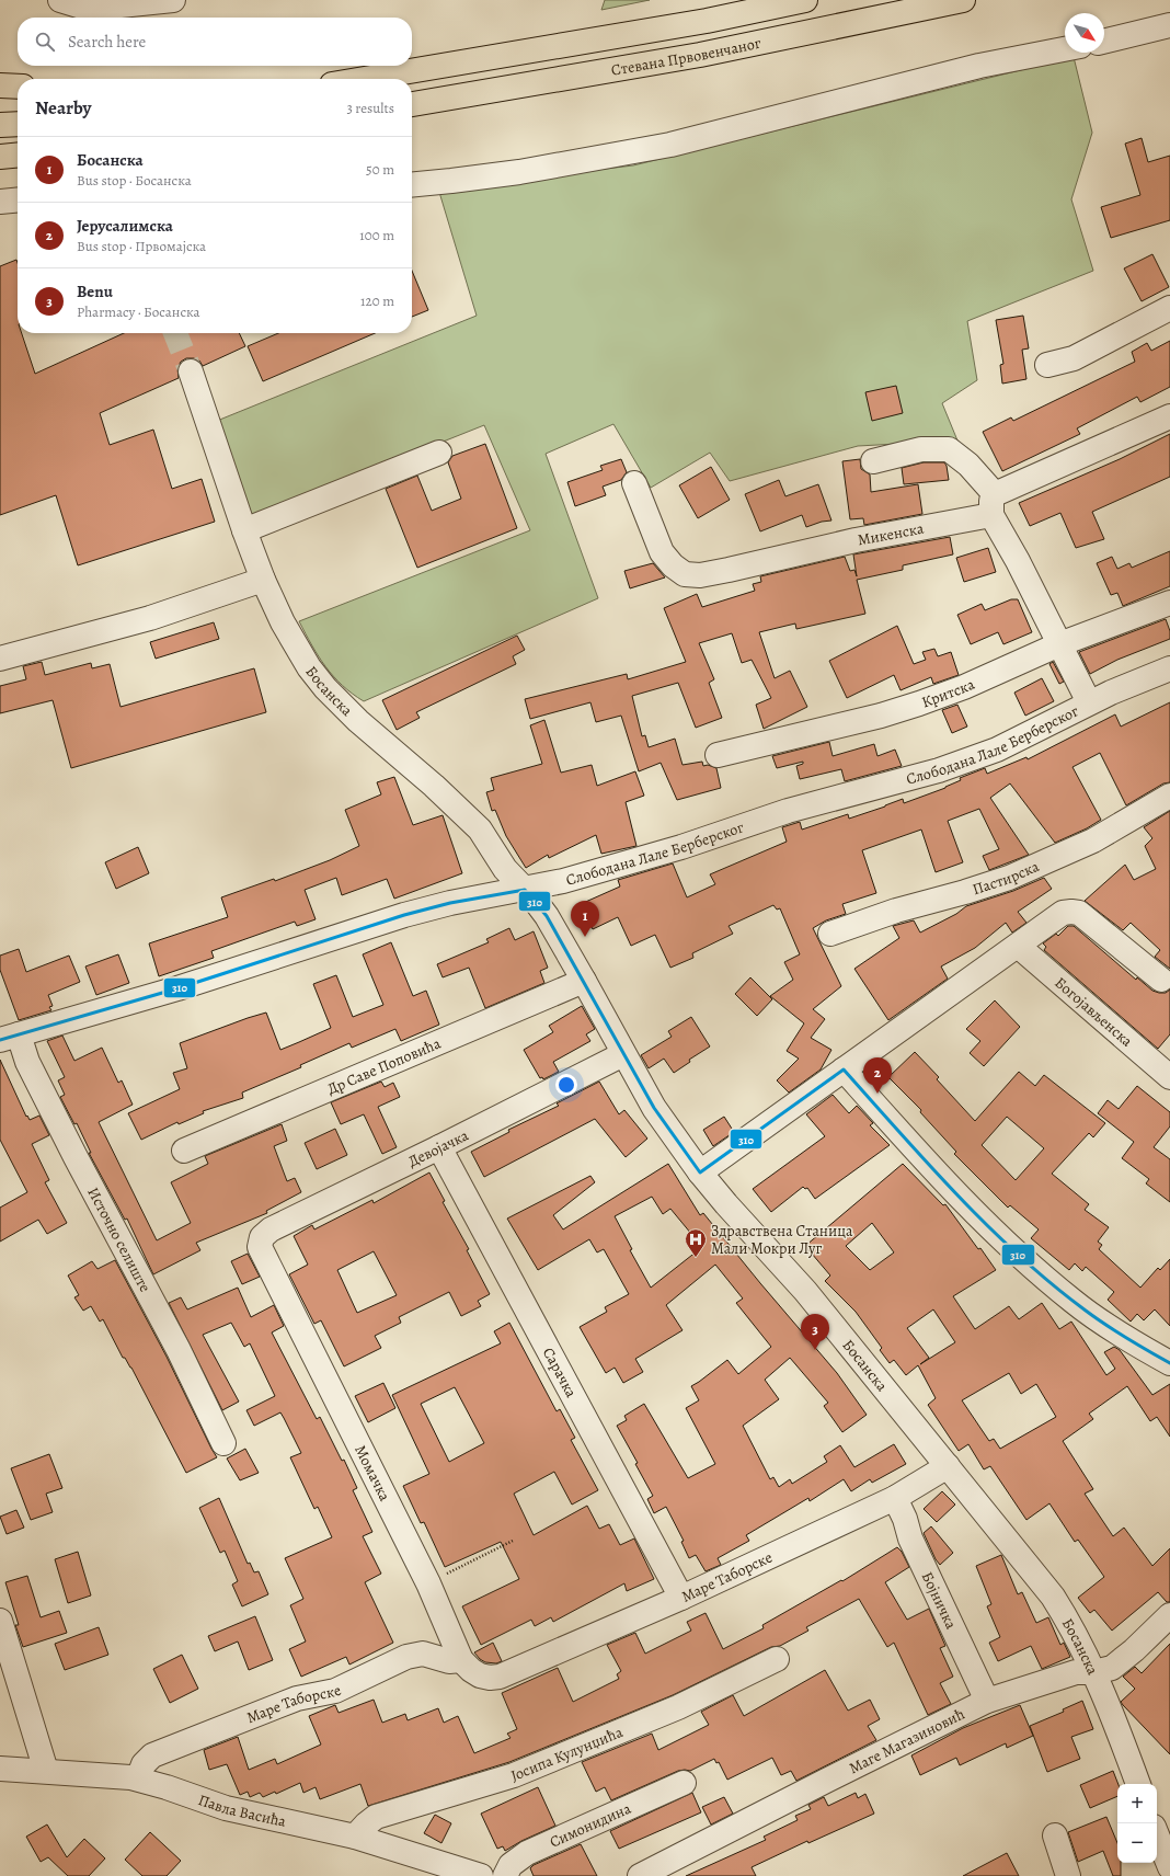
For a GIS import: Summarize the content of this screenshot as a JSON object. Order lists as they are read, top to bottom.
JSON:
{
  "streets": {
    "highway": ["Стевана Првовенчаног"],
    "street": [
      "Микенска",
      "Босанска",
      "Критска",
      "Слободана Лале Берберског",
      "Пастирска",
      "Богојављенска",
      "Др Саве Поповића",
      "Девојачка",
      "Источно селиште",
      "Сарачка",
      "Момачка",
      "Маре Таборске",
      "Бојничка",
      "Маге Магазиновић",
      "Јосипа Кулунџића",
      "Павла Васића",
      "Симонидина"
    ]
  },
  "crossings": [
    ["Босанска", "Слободана Лале Берберског"],
    ["Босанска", "Др Саве Поповића"],
    ["Босанска", "Девојачка"],
    ["Босанска", "Маре Таборске"],
    ["Босанска", "Маге Магазиновић"],
    ["Слободана Лале Берберског", "Источно селиште"],
    ["Девојачка", "Сарачка"],
    ["Девојачка", "Момачка"],
    ["Сарачка", "Маре Таборске"],
    ["Момачка", "Маре Таборске"],
    ["Маре Таборске", "Бојничка"],
    ["Маре Таборске", "Павла Васића"],
    ["Бојничка", "Маге Магазиновић"],
    ["Јосипа Кулунџића", "Павла Васића"]
  ],
  "places": {
    "hospital": ["Здравствена Станица Мали Мокри Луг"]
  },
  "lines": ["transit line 310"],
  "north": "bottom right",
  "page": {
    "search": "Search here",
    "heading": ["Nearby", "3 results"],
    "list": [
      {
        "mark": "1",
        "name": "Босанска",
        "note": "Bus stop · Босанска",
        "value": "50 m"
      },
      {
        "mark": "2",
        "name": "Јерусалимска",
        "note": "Bus stop · Првомајска",
        "value": "100 m"
      },
      {
        "mark": "3",
        "name": "Benu",
        "note": "Pharmacy · Босанска",
        "value": "120 m"
      }
    ],
    "pins": ["1", "2", "3"],
    "map_buttons": ["+", "−"]
  }
}
